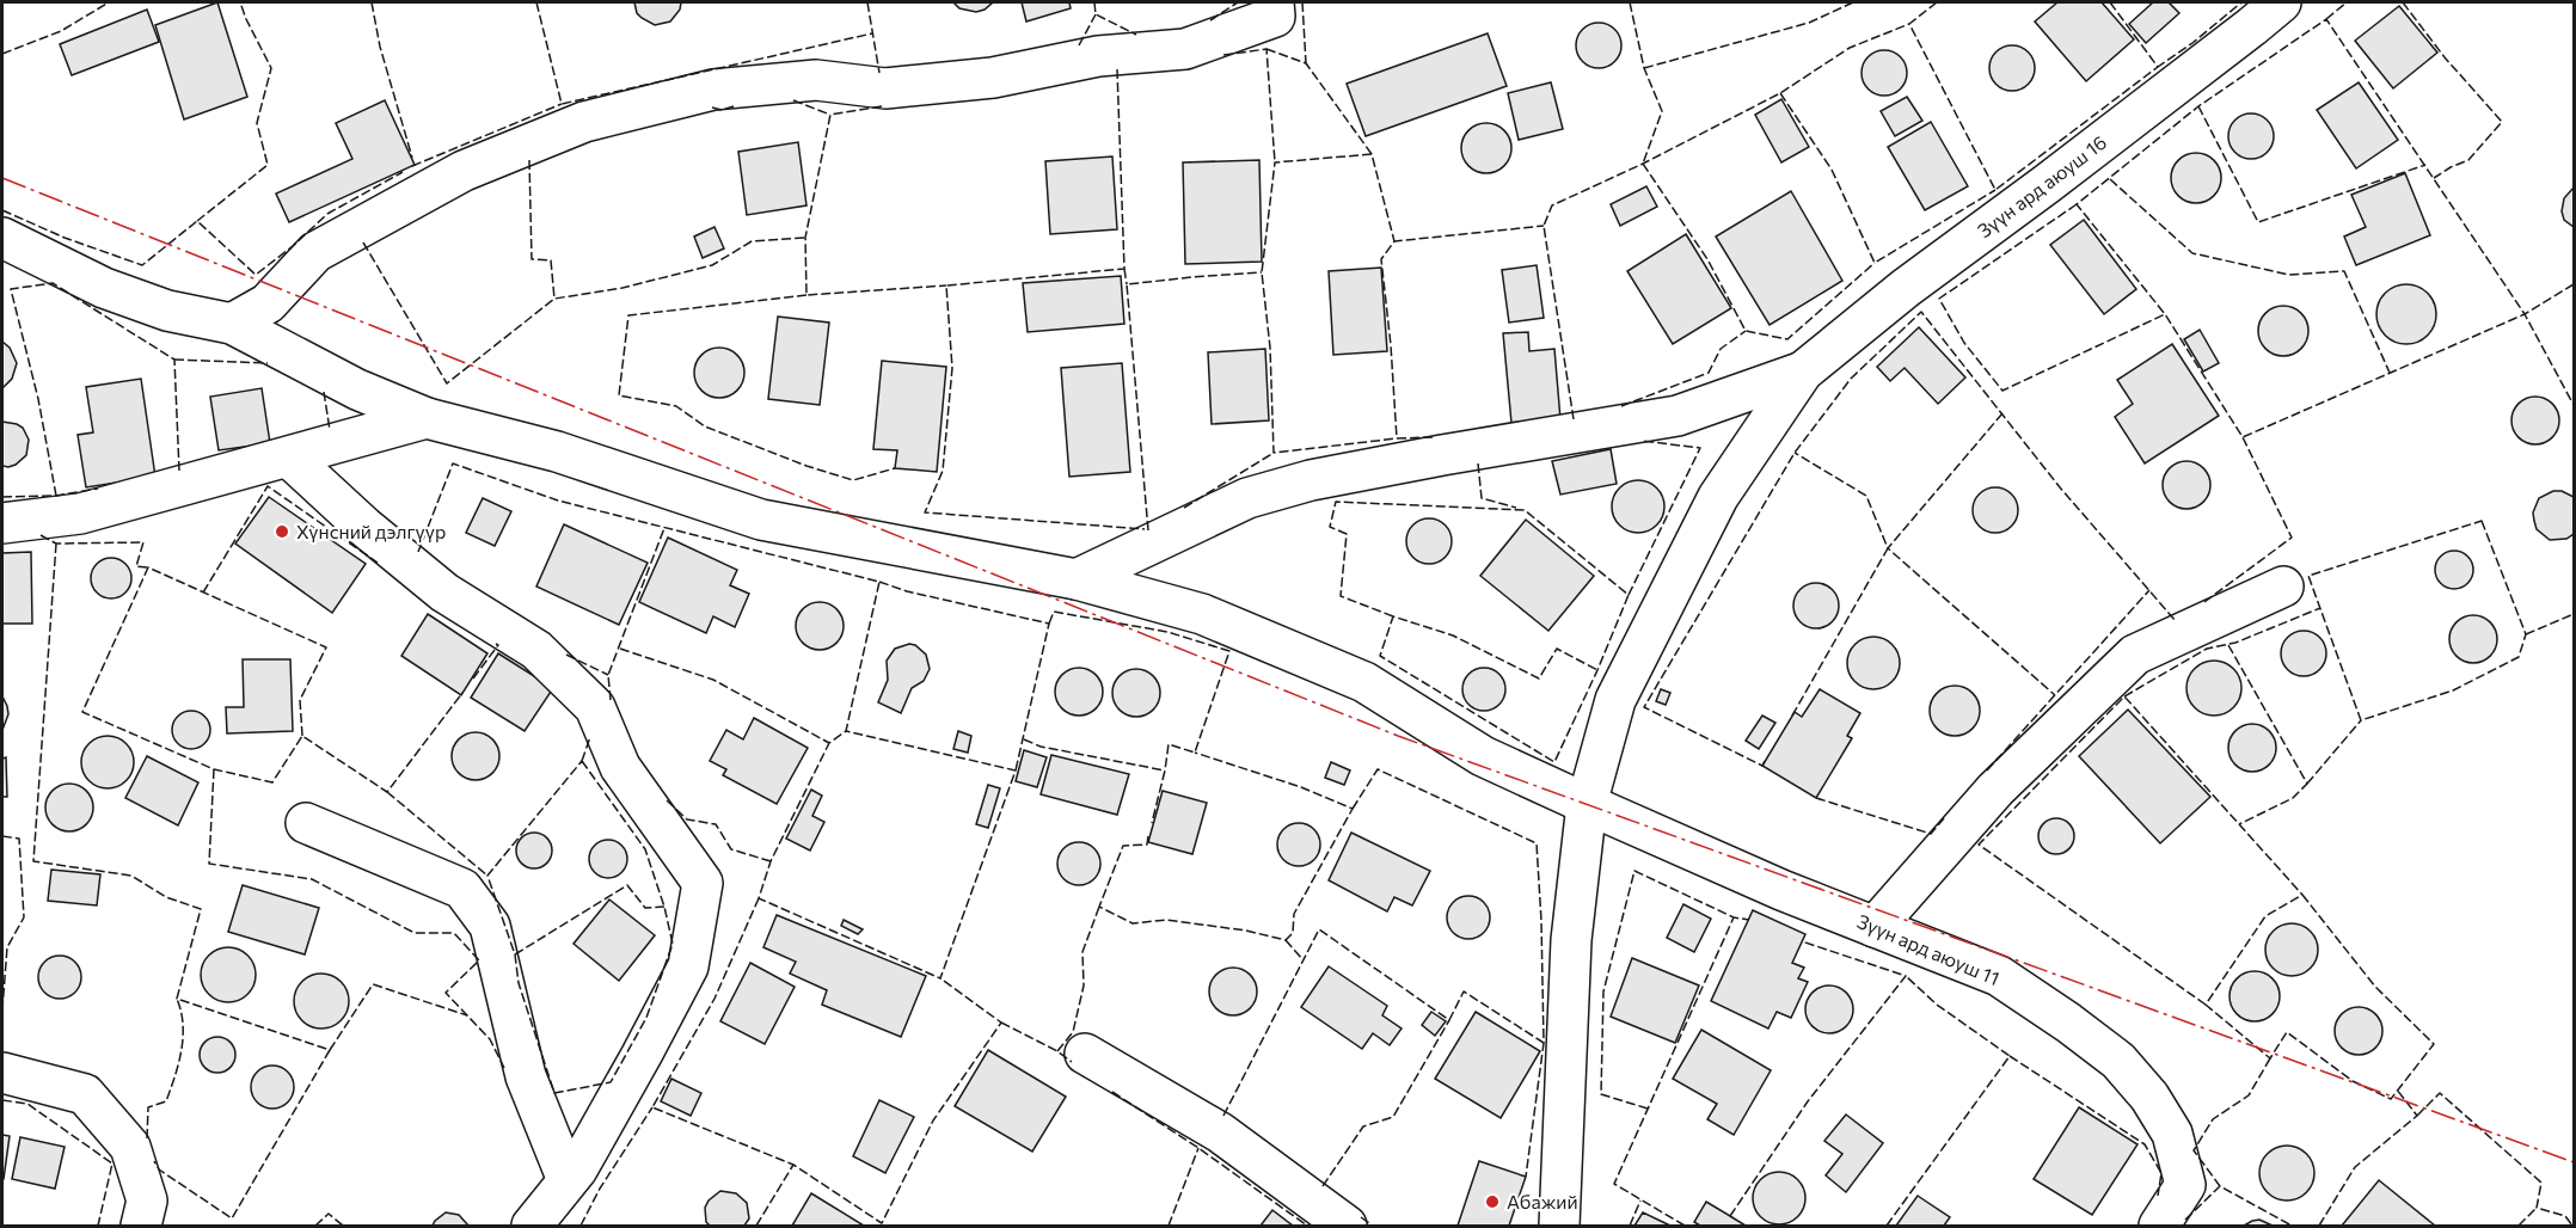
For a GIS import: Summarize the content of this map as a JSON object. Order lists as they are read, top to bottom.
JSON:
{
  "streets": {
    "street": ["Зүүн ард аюуш 16", "Зүүн ард аюуш 11"]
  },
  "places": ["Хүнсний дэлгүүр", "Абажий"]
}
